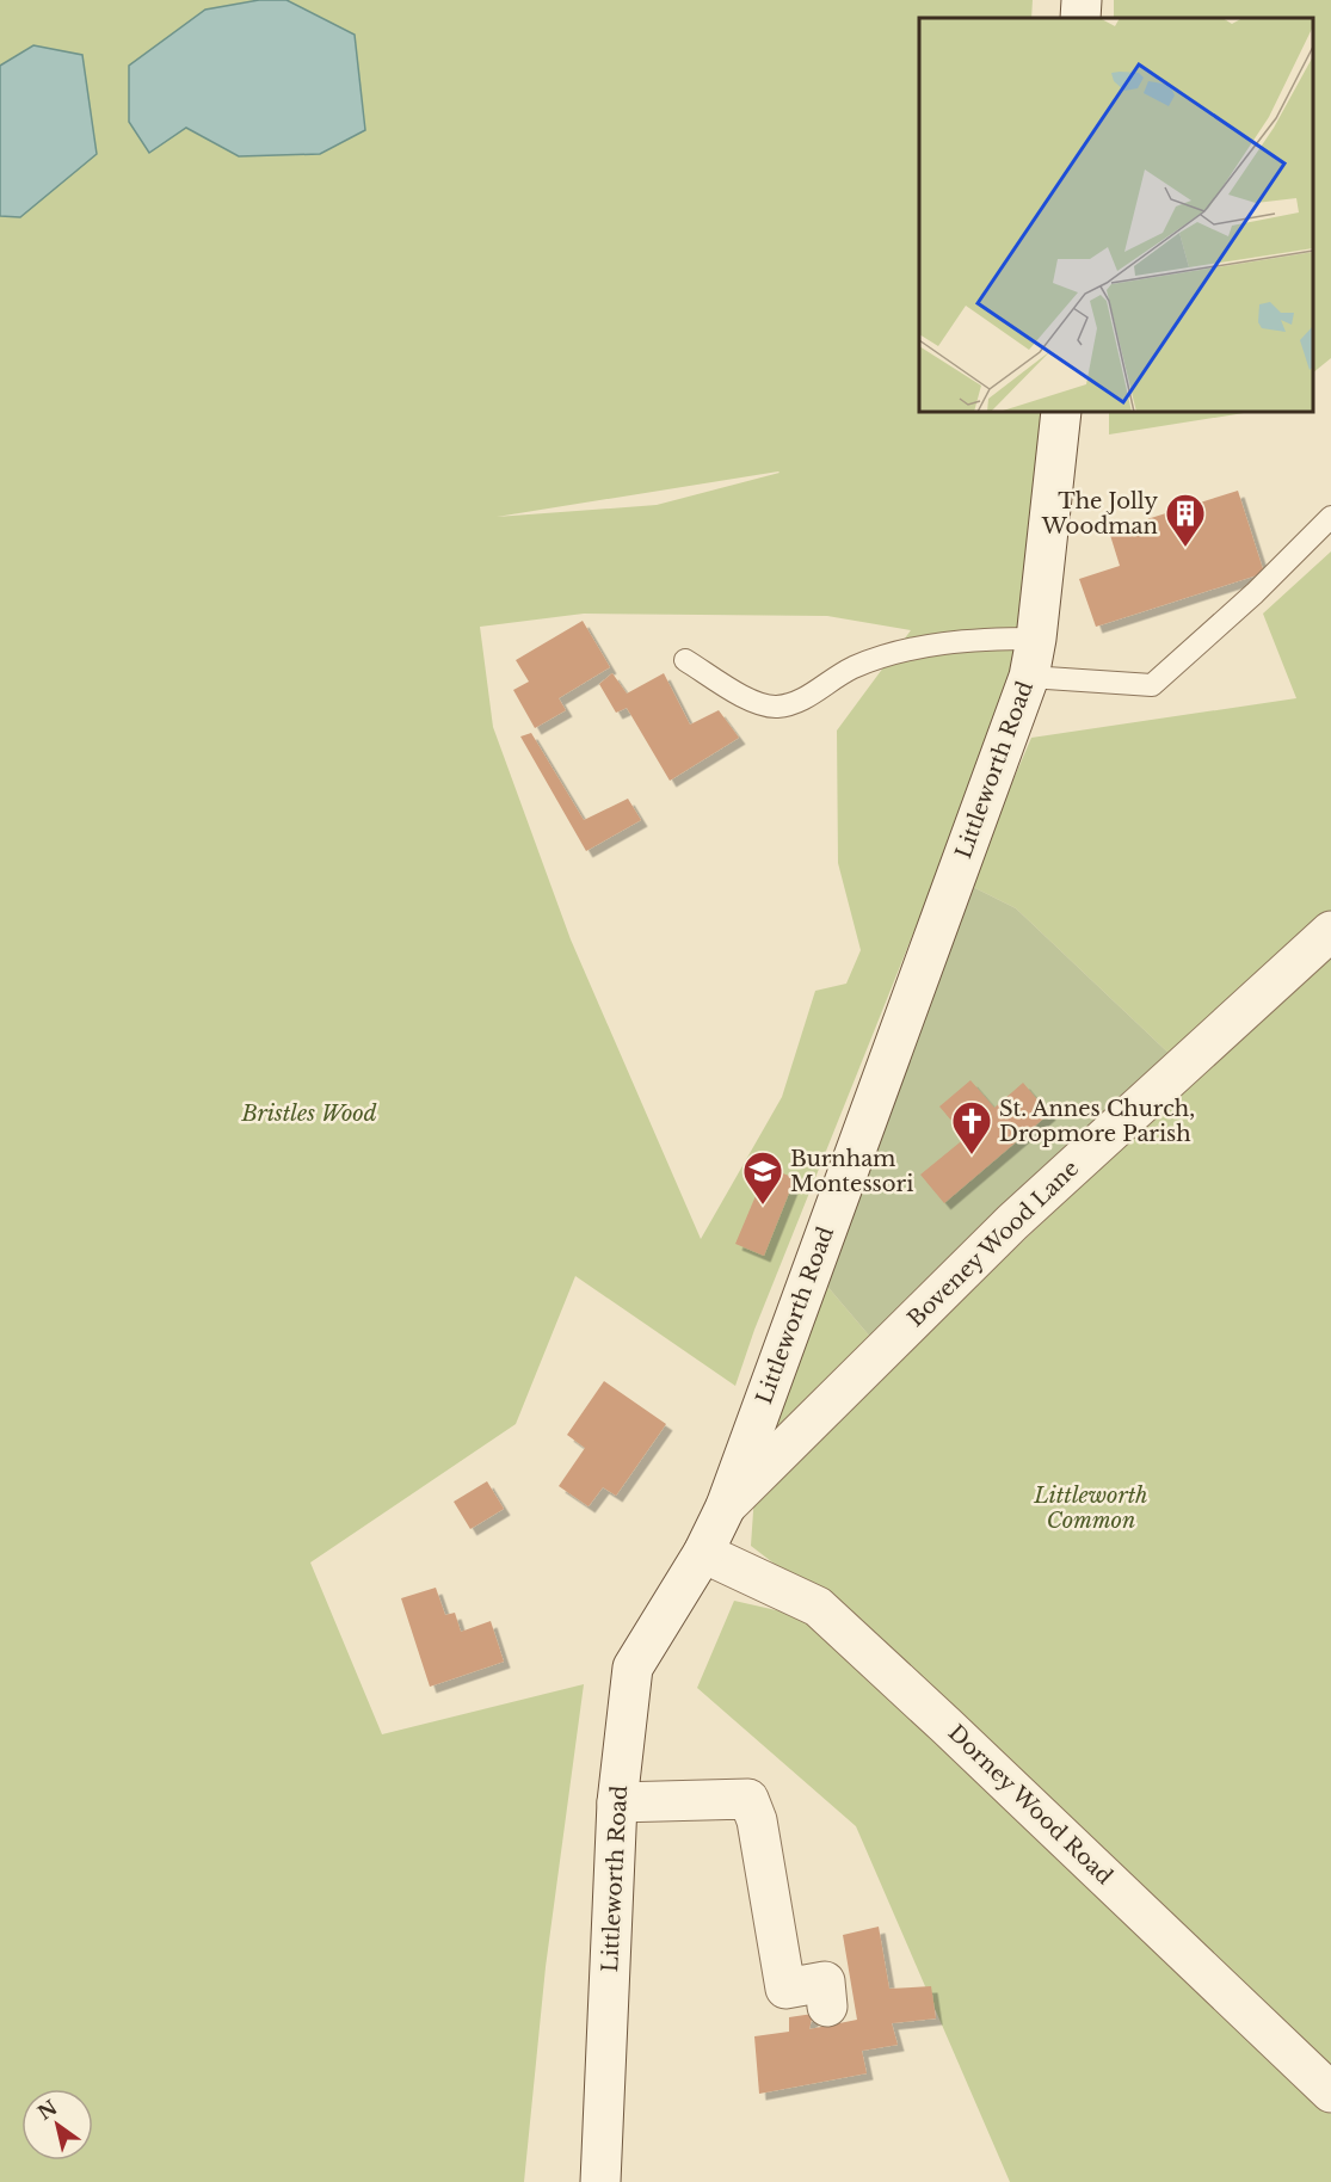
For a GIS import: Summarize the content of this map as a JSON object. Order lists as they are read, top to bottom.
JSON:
{
  "streets": {
    "street": ["Littleworth Road", "Boveney Wood Lane", "Dorney Wood Road"]
  },
  "crossings": [
    ["Littleworth Road", "Boveney Wood Lane"],
    ["Littleworth Road", "Dorney Wood Road"]
  ],
  "parks": ["Bristles Wood", "Littleworth Common"],
  "places": {
    "building": ["The Jolly Woodman"],
    "church": ["St. Annes Church, Dropmore Parish"],
    "school or university": ["Burnham Montessori"]
  },
  "north": "top left"
}
